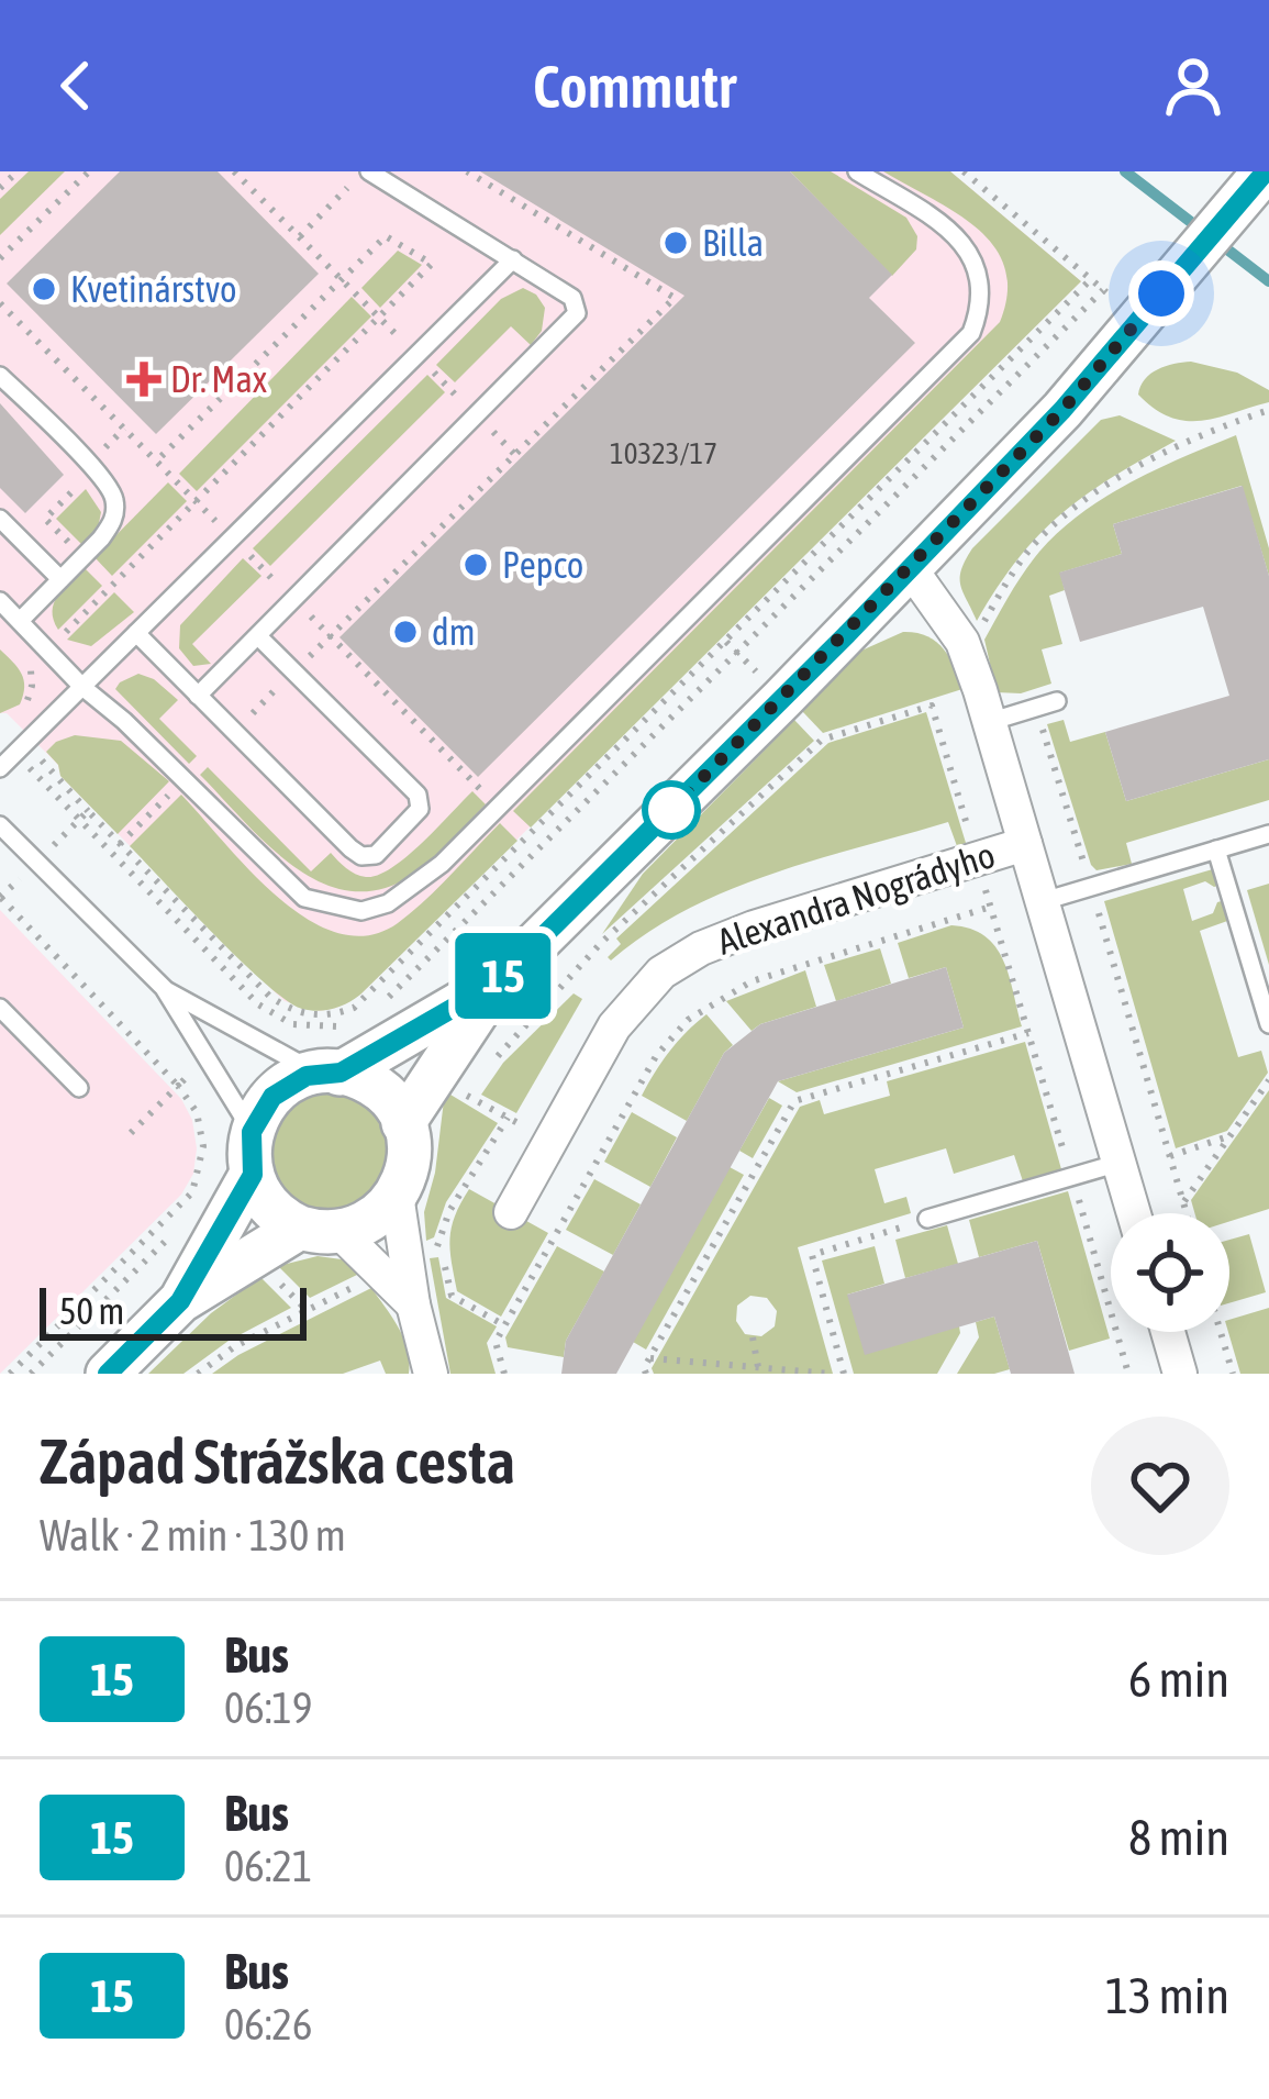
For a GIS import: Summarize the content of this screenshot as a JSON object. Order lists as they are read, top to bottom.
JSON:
{
  "streets": {
    "street": ["Alexandra Nográdyho"]
  },
  "places": {
    "other": [
      "Billa",
      "Kvetinárstvo",
      "Pepco",
      "dm"
    ],
    "health": ["Dr. Max"]
  },
  "lines": ["bus line 15"],
  "house_numbers": ["10323/17"],
  "scale_bar": "50 m",
  "page": {
    "header": "Commutr",
    "on_map": "15",
    "scale": "50 m",
    "heading": ["Západ Strážska cesta", "Walk · 2 min · 130 m"],
    "list": [
      {
        "mark": "15",
        "name": "Bus",
        "note": "06:19",
        "value": "6 min"
      },
      {
        "mark": "15",
        "name": "Bus",
        "note": "06:21",
        "value": "8 min"
      },
      {
        "mark": "15",
        "name": "Bus",
        "note": "06:26",
        "value": "13 min"
      }
    ]
  }
}
